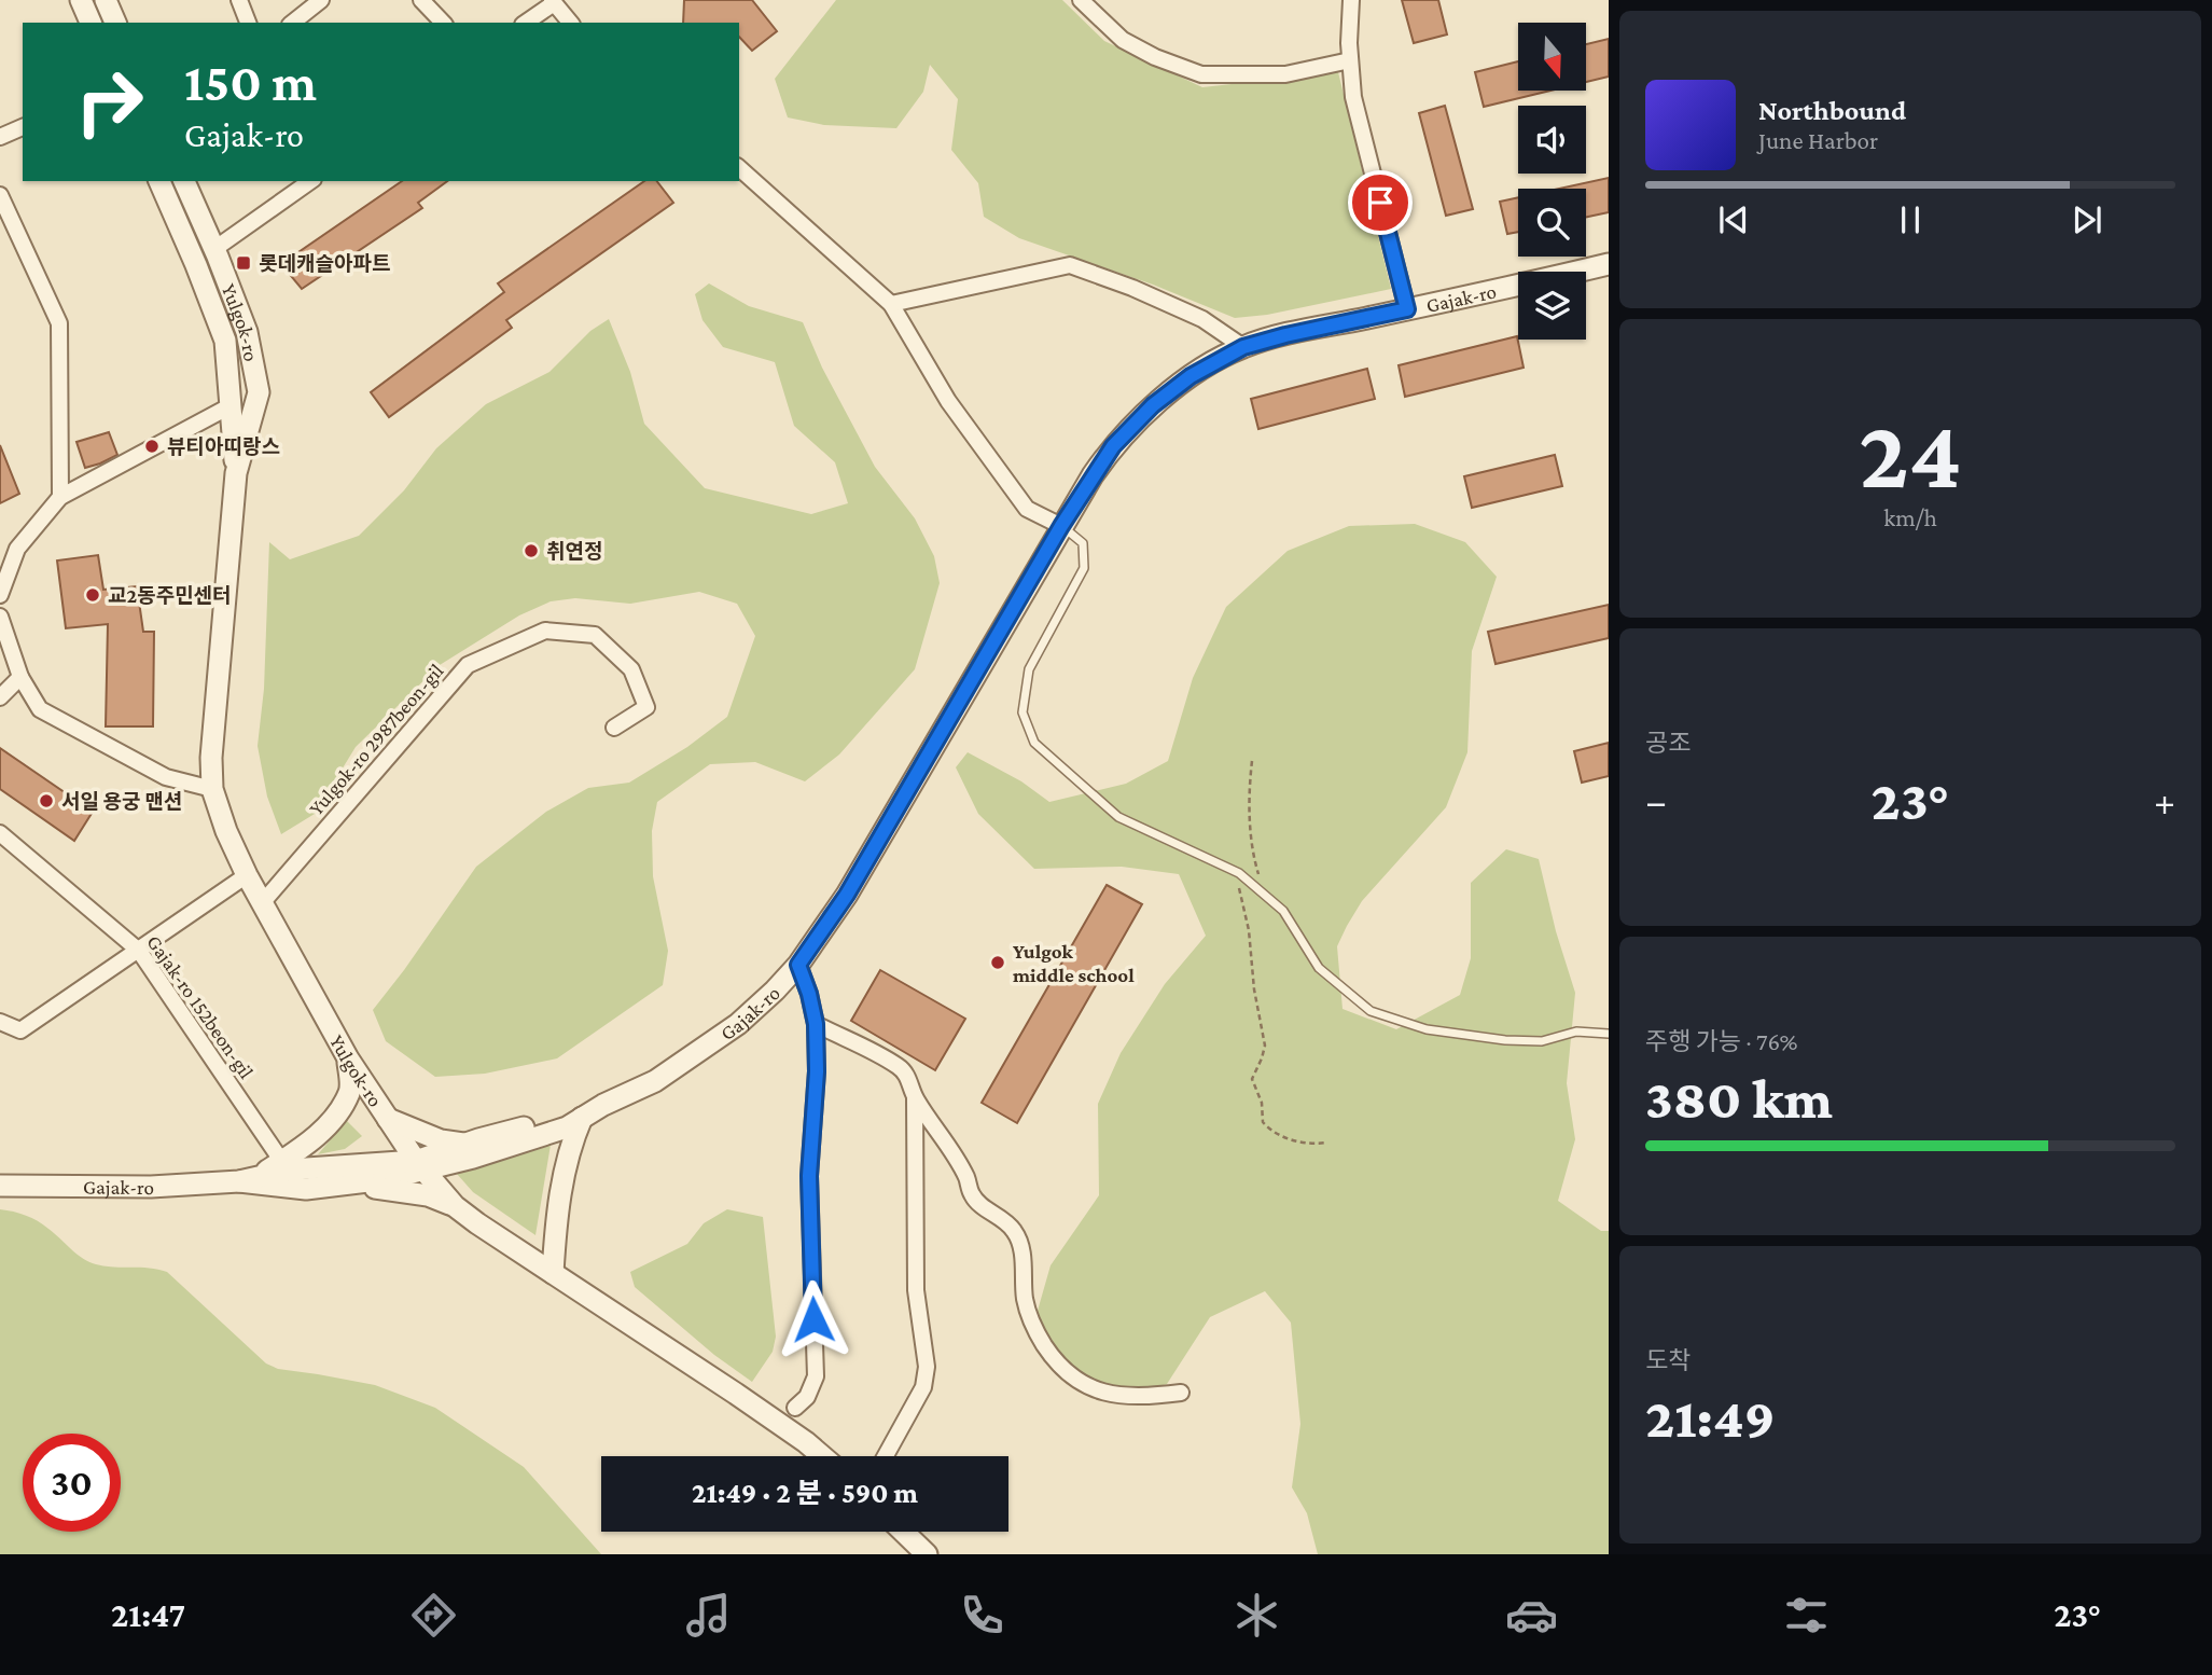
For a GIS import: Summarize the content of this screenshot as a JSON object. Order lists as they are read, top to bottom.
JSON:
{
  "streets": {
    "street": [
      "Gajak-ro",
      "Yulgok-ro",
      "Yulgok-ro 2987beon-gil",
      "Gajak-ro 152beon-gil"
    ]
  },
  "crossings": [
    ["Gajak-ro", "Yulgok-ro"],
    ["Yulgok-ro", "Yulgok-ro 2987beon-gil"]
  ],
  "places": {
    "transit": ["롯데캐슬아파트"],
    "other": [
      "뷰티아띠랑스",
      "취연정",
      "교2동주민센터",
      "서일 용궁 맨션",
      "Yulgok middle school"
    ]
  },
  "north": "bottom",
  "page": {
    "turn": ["150 m", "Gajak-ro"],
    "song": ["Northbound", "June Harbor"],
    "tile": [
      ["24", "km/h"],
      "공조",
      ["주행 가능 · 76%", "380 km"],
      ["도착", "21:49"]
    ],
    "heat": ["−", "23°", "+"],
    "limit": "30",
    "trip": "21:49 · 2 분 · 590 m",
    "tabs": ["21:47", "23°"]
  }
}
